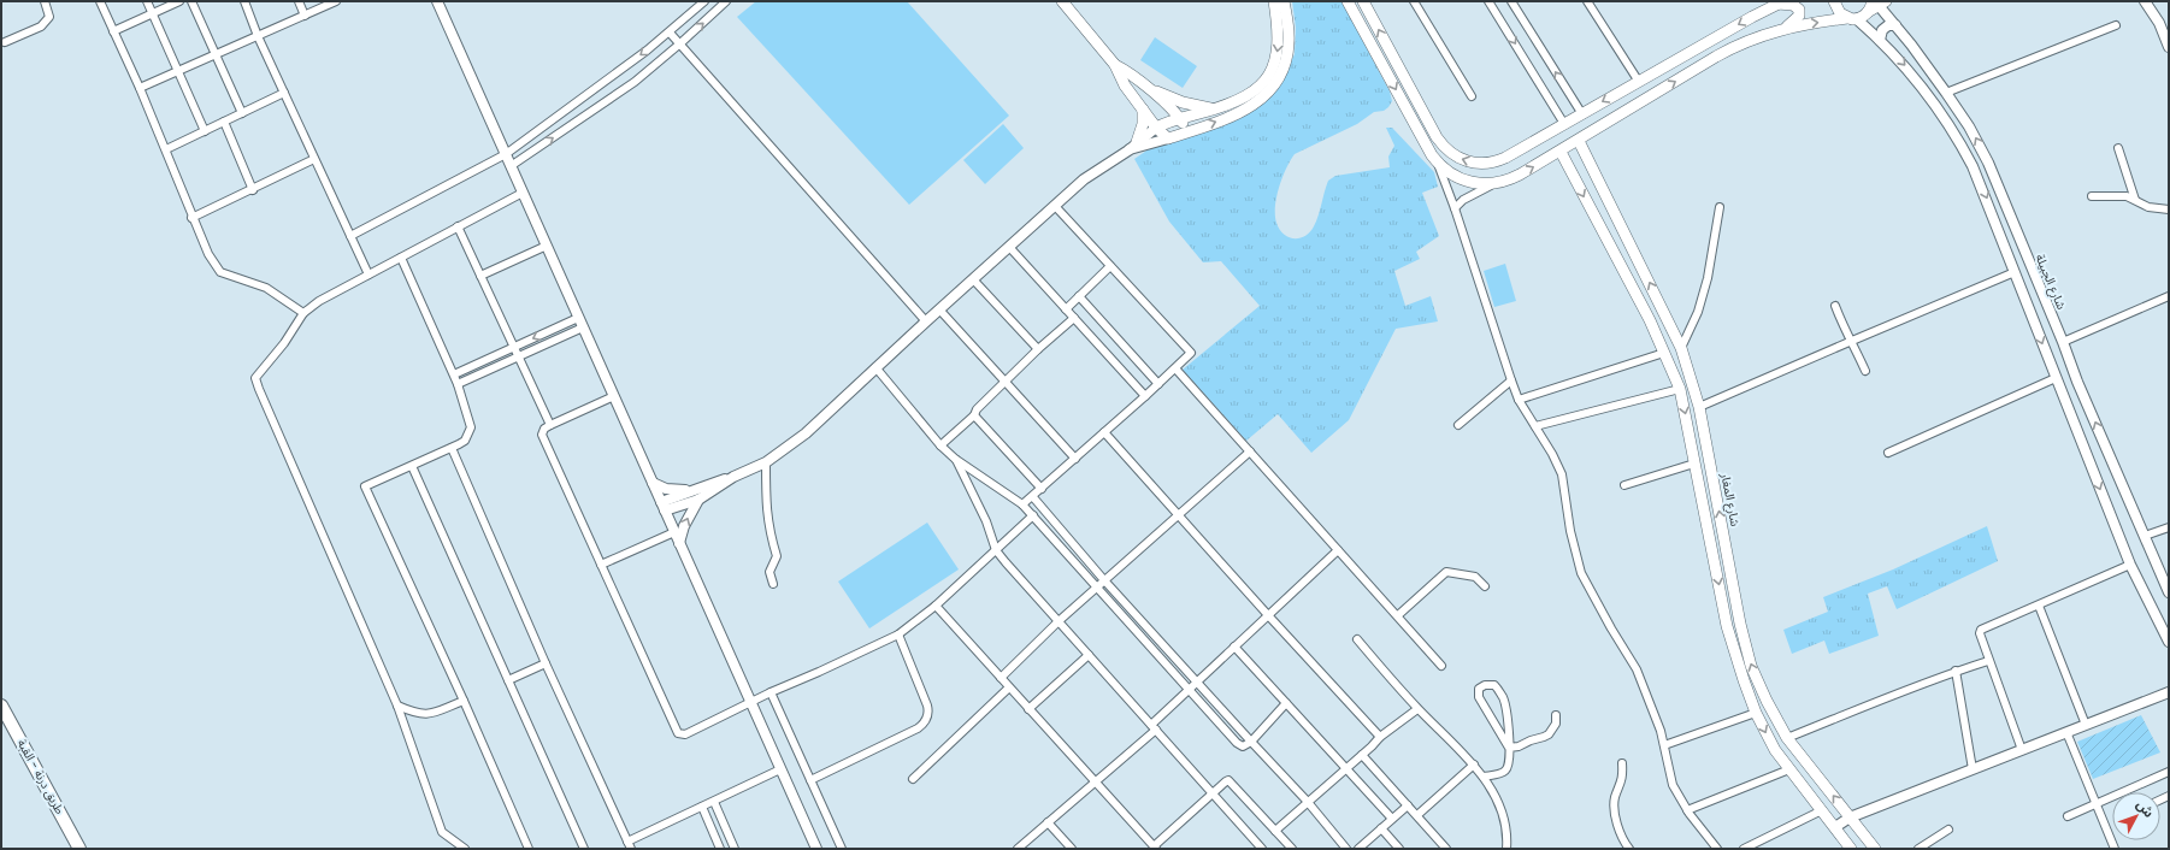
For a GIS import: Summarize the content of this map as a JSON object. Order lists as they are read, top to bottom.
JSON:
{
  "streets": {
    "main road": ["شارع المغار", "طريق درنة - القبة"],
    "street": ["شارع الجبيلة"]
  },
  "north": "top right"
}
